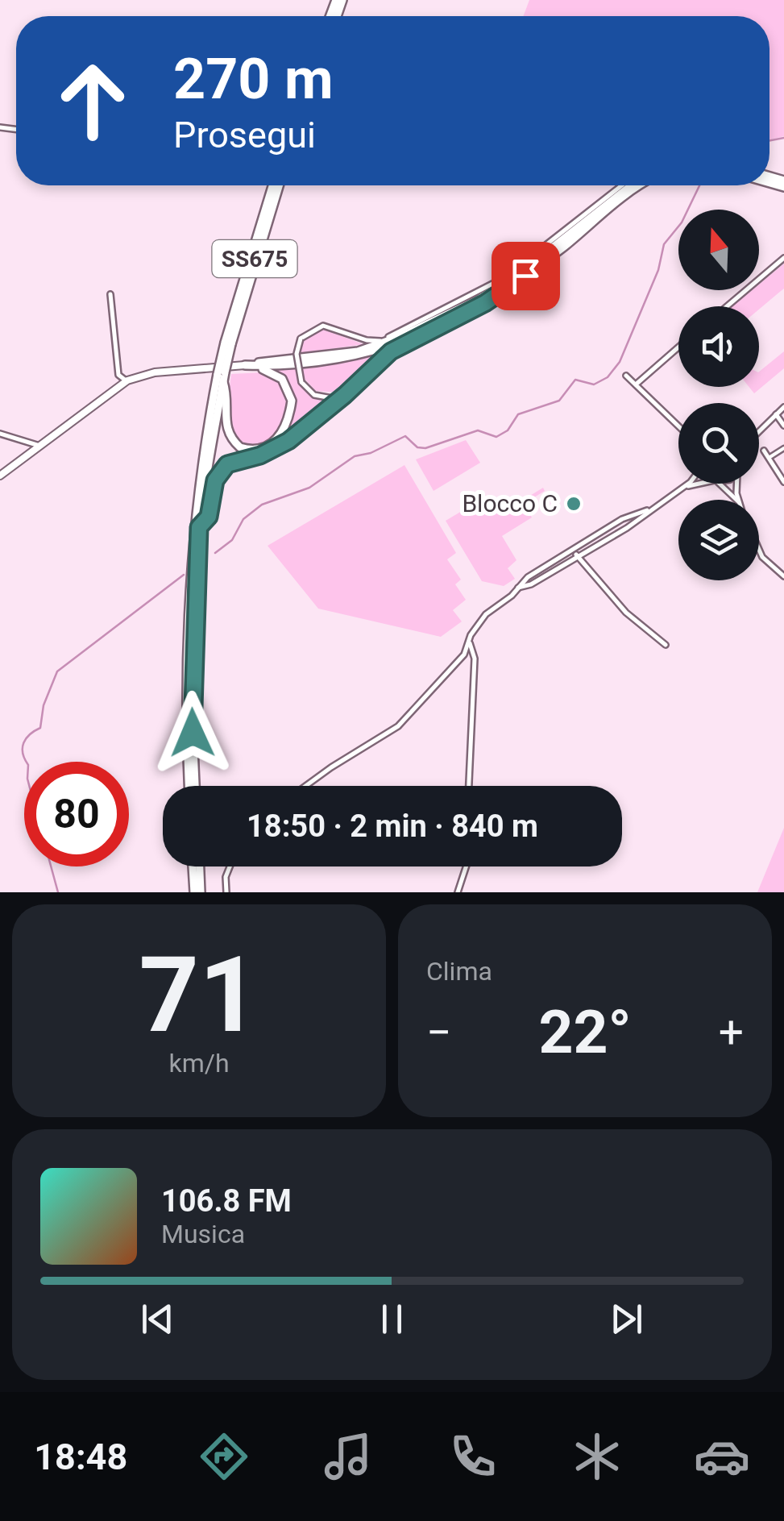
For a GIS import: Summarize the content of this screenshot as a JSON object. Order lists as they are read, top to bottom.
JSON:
{
  "streets": {
    "highway": ["SS675"]
  },
  "places": ["Blocco C"],
  "north": "top",
  "page": {
    "turn": ["270 m", "Prosegui"],
    "limit": "80",
    "trip": "18:50 · 2 min · 840 m",
    "tile": [
      ["71", "km/h"],
      "Clima"
    ],
    "heat": ["−", "22°", "+"],
    "song": ["106.8 FM", "Musica"],
    "tabs": "18:48"
  }
}
